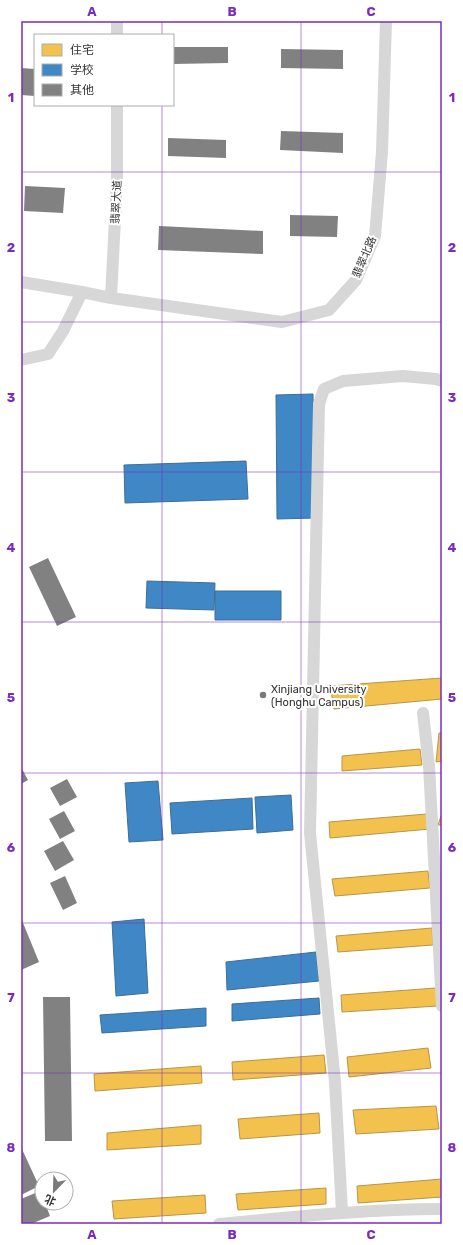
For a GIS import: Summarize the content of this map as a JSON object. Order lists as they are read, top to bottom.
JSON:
{
  "streets": {
    "street": ["翡翠大道", "翡翠北路"]
  },
  "crossings": [
    ["翡翠大道", "翡翠北路"]
  ],
  "places": ["Xinjiang University (Honghu Campus)"],
  "legend": ["住宅", "学校", "其他"],
  "north": "bottom left",
  "grid": {
    "columns": ["A", "B", "C"],
    "rows": [
      "1",
      "2",
      "3",
      "4",
      "5",
      "6",
      "7",
      "8"
    ]
  }
}
